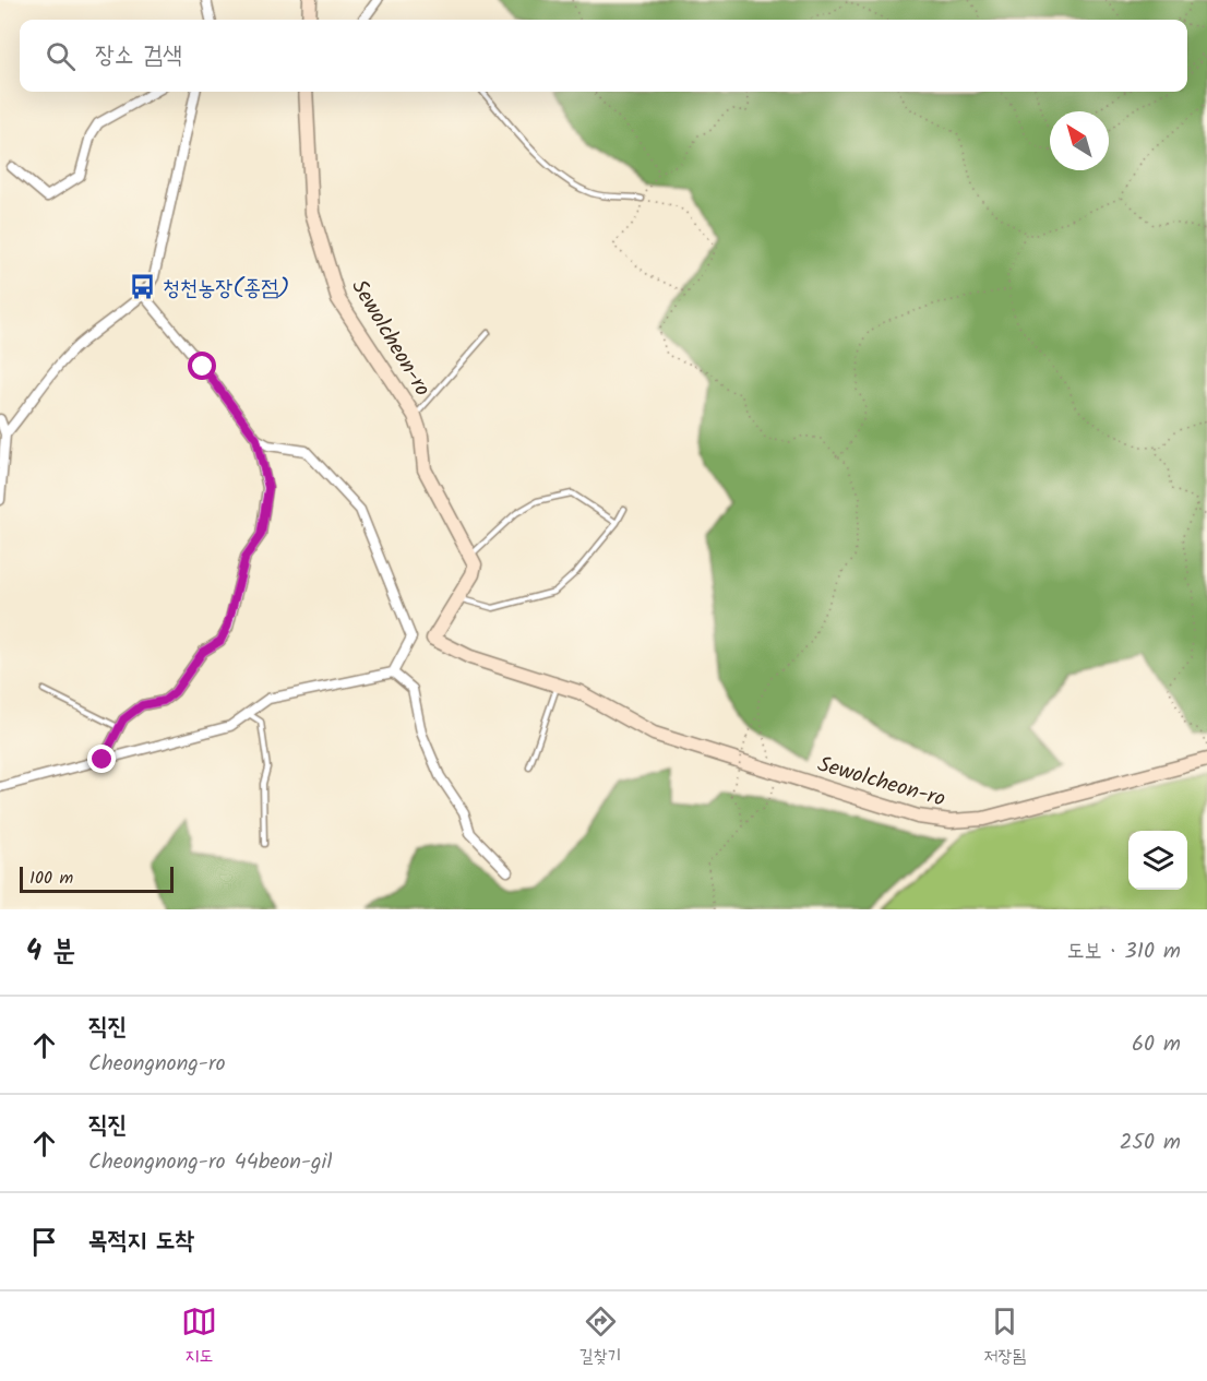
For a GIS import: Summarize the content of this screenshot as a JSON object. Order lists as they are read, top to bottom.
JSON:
{
  "streets": {
    "street": ["Sewolcheon-ro"]
  },
  "places": {
    "bus stop": ["청천농장(종점)"]
  },
  "scale_bar": "100 m",
  "north": "top left",
  "page": {
    "search": "장소 검색",
    "scale": "100 m",
    "heading": ["4 분", "도보 · 310 m"],
    "list": [
      ["직진", "Cheongnong-ro", "60 m"],
      ["직진", "Cheongnong-ro 44beon-gil", "250 m"],
      "목적지 도착"
    ],
    "nav": ["지도", "길찾기", "저장됨"]
  }
}
